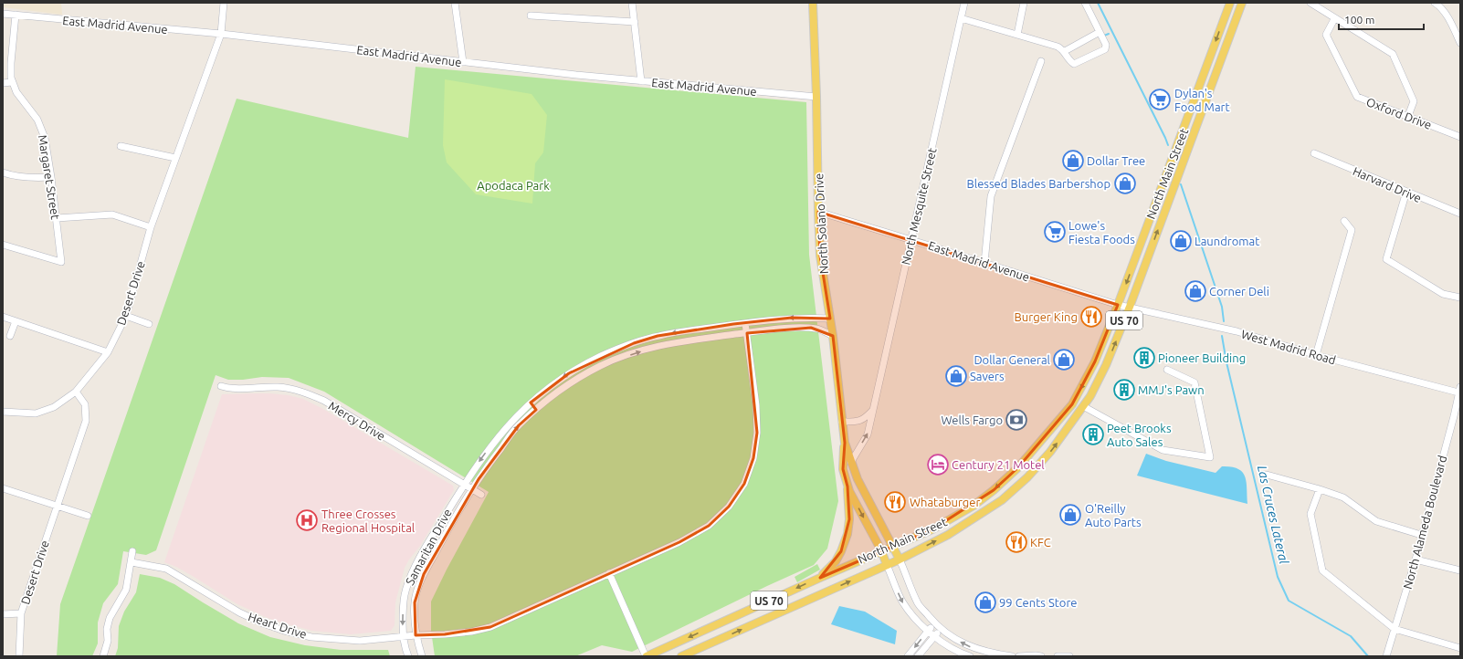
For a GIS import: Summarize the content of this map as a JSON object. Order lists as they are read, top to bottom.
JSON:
{
  "streets": {
    "main road": ["North Main Street", "North Solano Drive", "US 70"],
    "street": [
      "East Madrid Avenue",
      "Oxford Drive",
      "Margaret Street",
      "Harvard Drive",
      "North Mesquite Street",
      "Desert Drive",
      "West Madrid Road",
      "Mercy Drive",
      "North Alameda Boulevard",
      "Samaritan Drive",
      "Heart Drive"
    ]
  },
  "crossings": [
    ["East Madrid Avenue", "North Main Street"],
    ["East Madrid Avenue", "Margaret Street"],
    ["East Madrid Avenue", "North Mesquite Street"],
    ["East Madrid Avenue", "North Solano Drive"],
    ["East Madrid Avenue", "Desert Drive"],
    ["East Madrid Avenue", "West Madrid Road"],
    ["North Main Street", "North Solano Drive"],
    ["North Main Street", "West Madrid Road"],
    ["North Mesquite Street", "North Solano Drive"],
    ["North Solano Drive", "Samaritan Drive"],
    ["West Madrid Road", "North Alameda Boulevard"],
    ["Mercy Drive", "Samaritan Drive"],
    ["Samaritan Drive", "Heart Drive"]
  ],
  "water": ["Las Cruces Lateral"],
  "parks": ["Apodaca Park"],
  "places": {
    "supermarket": ["Dylan's Food Mart", "Lowe's Fiesta Foods"],
    "shop": [
      "Dollar Tree",
      "Blessed Blades Barbershop",
      "Laundromat",
      "Corner Deli",
      "Dollar General",
      "Savers",
      "O'Reilly Auto Parts",
      "99 Cents Store"
    ],
    "restaurant": ["Burger King", "Whataburger", "KFC"],
    "building": ["Pioneer Building", "MMJ's Pawn", "Peet Brooks Auto Sales"],
    "bank": ["Wells Fargo"],
    "hotel": ["Century 21 Motel"],
    "hospital": ["Three Crosses Regional Hospital"]
  },
  "scale_bar": "100 m"
}
